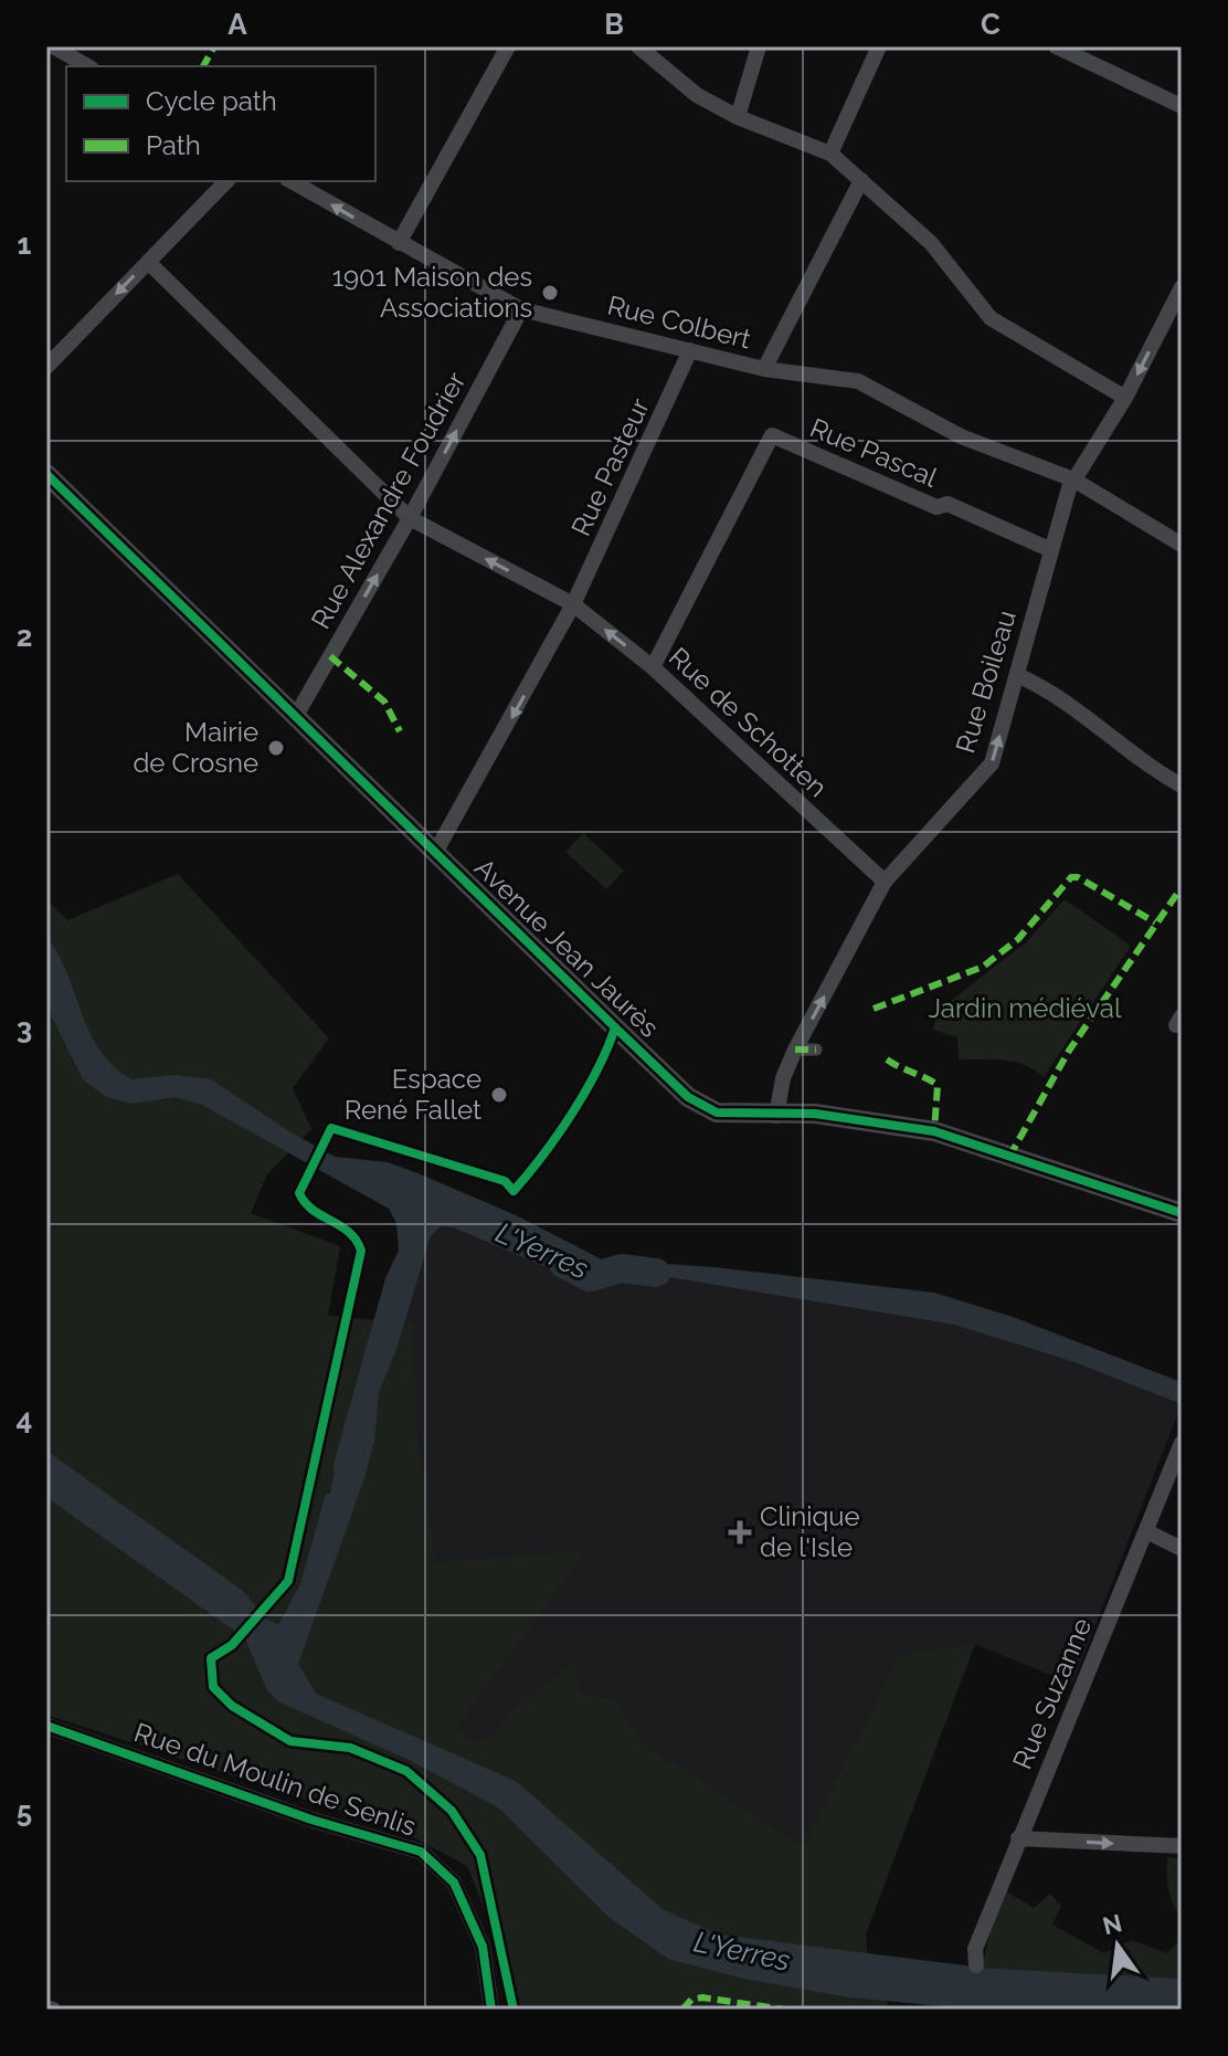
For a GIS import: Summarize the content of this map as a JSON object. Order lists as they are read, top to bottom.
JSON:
{
  "streets": {
    "street": [
      "Rue Colbert",
      "Rue Pascal",
      "Rue Pasteur",
      "Rue Alexandre Foudrier",
      "Rue Boileau",
      "Rue de Schotten",
      "Avenue Jean Jaurès",
      "Rue Suzanne",
      "Rue du Moulin de Senlis"
    ]
  },
  "crossings": [
    ["Rue Colbert", "Rue Pasteur"],
    ["Rue Colbert", "Rue Alexandre Foudrier"],
    ["Rue Colbert", "Rue Boileau"],
    ["Rue Pascal", "Rue Boileau"],
    ["Rue Pascal", "Rue de Schotten"],
    ["Rue Pasteur", "Rue de Schotten"],
    ["Rue Pasteur", "Avenue Jean Jaurès"],
    ["Rue Alexandre Foudrier", "Rue de Schotten"],
    ["Rue Alexandre Foudrier", "Avenue Jean Jaurès"],
    ["Rue Boileau", "Rue de Schotten"],
    ["Rue Boileau", "Avenue Jean Jaurès"]
  ],
  "one_way": ["Rue Pasteur", "Rue Alexandre Foudrier"],
  "water": ["L'Yerres"],
  "parks": ["Jardin médiéval"],
  "places": {
    "other": ["1901 Maison des Associations", "Mairie de Crosne", "Espace René Fallet"],
    "health": ["Clinique de l'Isle"]
  },
  "legend": ["Cycle path", "Path"],
  "north": "top",
  "grid": {
    "columns": ["A", "B", "C"],
    "rows": [
      "1",
      "2",
      "3",
      "4",
      "5"
    ]
  }
}
